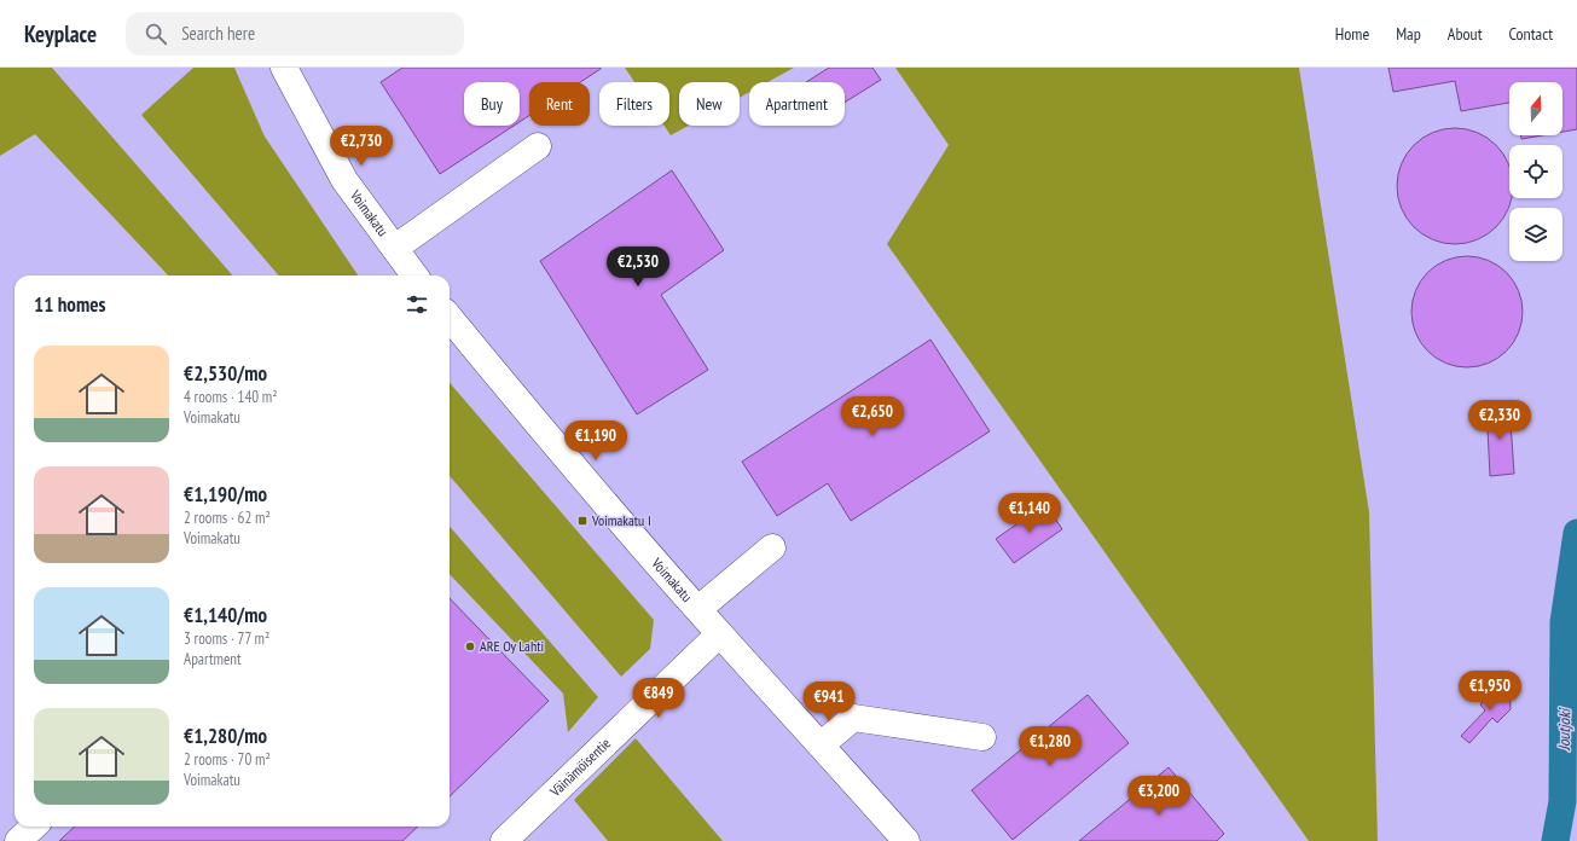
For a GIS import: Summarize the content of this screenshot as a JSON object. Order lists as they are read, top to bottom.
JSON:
{
  "streets": {
    "street": ["Voimakatu", "Väinämöisentie"]
  },
  "crossings": [
    ["Voimakatu", "Väinämöisentie"]
  ],
  "water": ["Joutjoki"],
  "places": {
    "transit": ["Voimakatu I"],
    "other": ["ARE Oy Lahti"]
  },
  "north": "top",
  "page": {
    "header": "Keyplace",
    "search": "Search here",
    "nav": [
      "Home",
      "Map",
      "About",
      "Contact"
    ],
    "chip": [
      "Buy",
      "Rent",
      "Filters",
      "New",
      "Apartment"
    ],
    "price": [
      "€2,730",
      "€2,530",
      "€2,650",
      "€2,330",
      "€1,190",
      "€1,140",
      "€1,950",
      "€849",
      "€941",
      "€1,280",
      "€3,200"
    ],
    "heading": "11 homes",
    "list": [
      {
        "name": "€2,530/mo",
        "note": "4 rooms · 140 m² · Voimakatu"
      },
      {
        "name": "€1,190/mo",
        "note": "2 rooms · 62 m² · Voimakatu"
      },
      {
        "name": "€1,140/mo",
        "note": "3 rooms · 77 m² · Apartment"
      },
      {
        "name": "€1,280/mo",
        "note": "2 rooms · 70 m² · Voimakatu"
      }
    ]
  }
}
